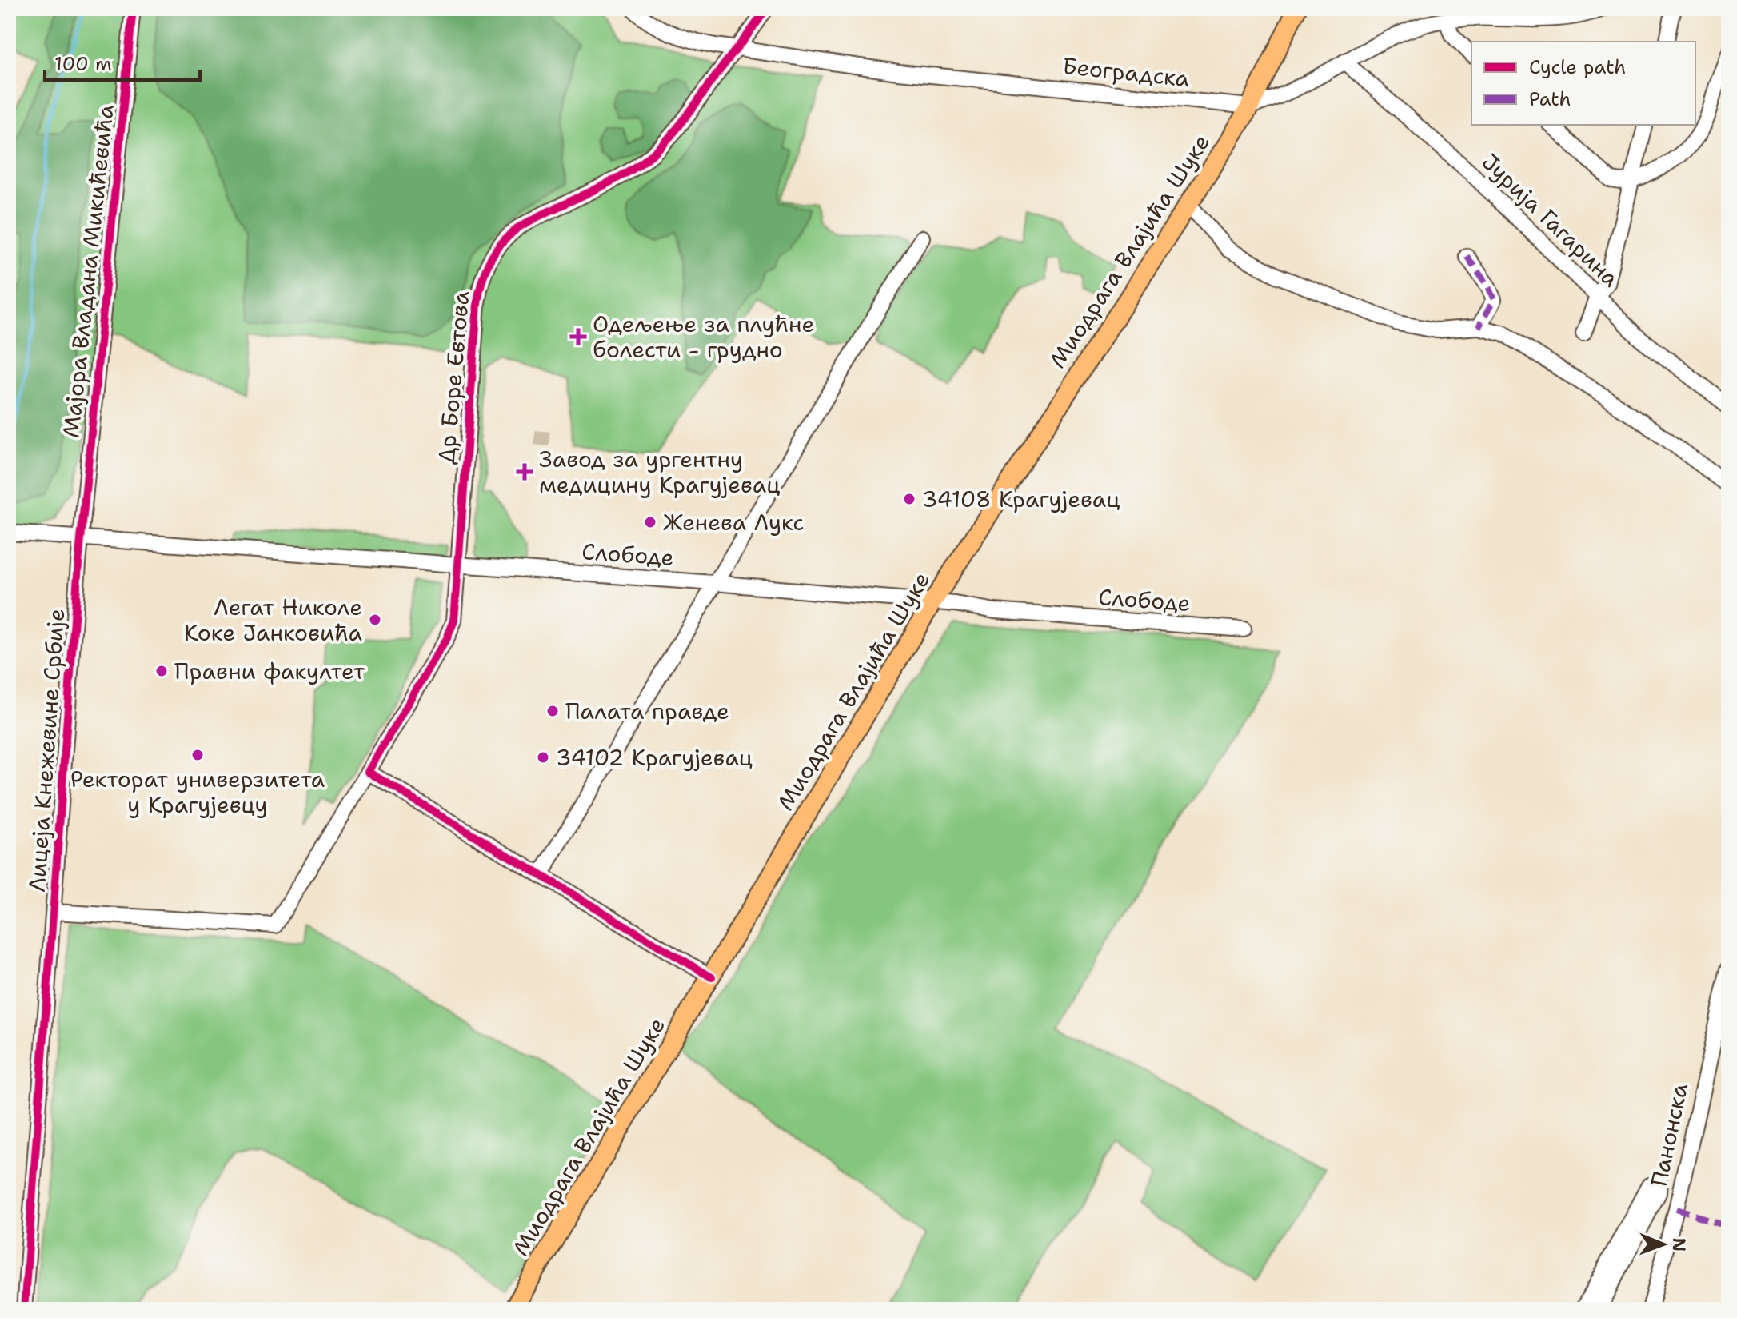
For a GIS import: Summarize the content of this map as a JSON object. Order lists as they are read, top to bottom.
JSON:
{
  "streets": {
    "main road": ["Миодрага Влајића Шуке"],
    "street": [
      "Београдска",
      "Јурија Гагарина",
      "Мајора Владана Микићевића",
      "Др Боре Евтова",
      "Слободе",
      "Лицеја Кнежевине Србије",
      "Панонска"
    ]
  },
  "crossings": [
    ["Београдска", "Јурија Гагарина"],
    ["Београдска", "Миодрага Влајића Шуке"],
    ["Београдска", "Др Боре Евтова"],
    ["Миодрага Влајића Шуке", "Слободе"],
    ["Мајора Владана Микићевића", "Слободе"],
    ["Мајора Владана Микићевића", "Лицеја Кнежевине Србије"],
    ["Др Боре Евтова", "Слободе"],
    ["Др Боре Евтова", "Лицеја Кнежевине Србије"],
    ["Слободе", "Лицеја Кнежевине Србије"]
  ],
  "places": {
    "health": ["Одељење за плућне болести - грудно", "Завод за ургентну медицину Крагујевац"],
    "other": [
      "34108 Крагујевац",
      "Женева Лукс",
      "Легат Николе Коке Јанковића",
      "Правни факултет",
      "Палата правде",
      "Ректорат универзитета у Крагујевцу",
      "34102 Крагујевац"
    ]
  },
  "legend": ["Cycle path", "Path"],
  "scale_bar": "100 m",
  "north": "right"
}
